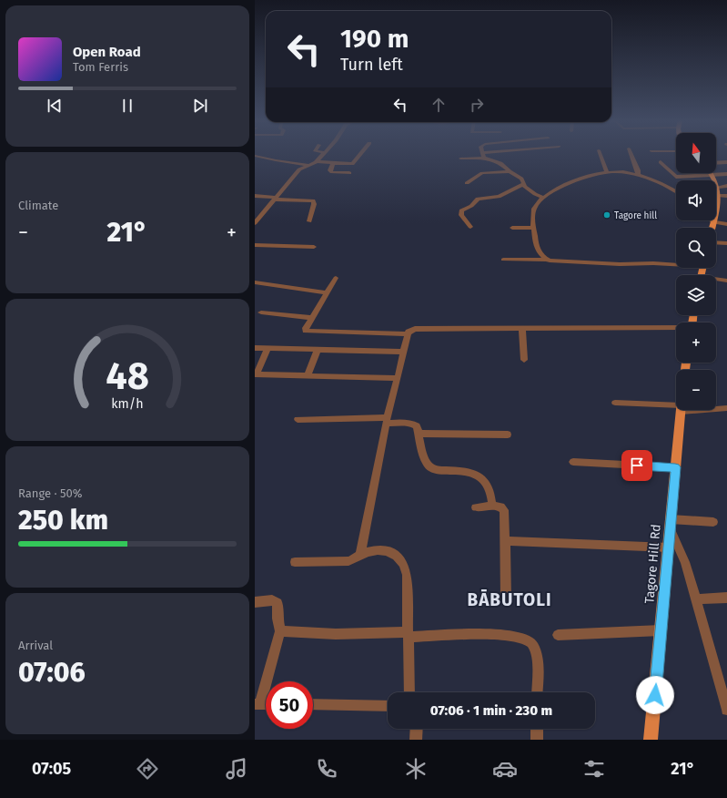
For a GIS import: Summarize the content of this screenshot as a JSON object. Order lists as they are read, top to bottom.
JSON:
{
  "streets": {
    "main road": ["Tagore Hill Rd"]
  },
  "districts": ["BĀBUTOLI"],
  "places": ["Tagore hill"],
  "north": "top",
  "page": {
    "turn": ["190 m", "Turn left"],
    "song": ["Open Road", "Tom Ferris"],
    "map_buttons": ["+", "−"],
    "tile": [
      "Climate",
      ["Range · 50%", "250 km"],
      ["Arrival", "07:06"]
    ],
    "heat": ["−", "21°", "+"],
    "limit": "50",
    "trip": "07:06 · 1 min · 230 m",
    "tabs": ["07:05", "21°"],
    "gauge": ["48", "km/h"]
  }
}
